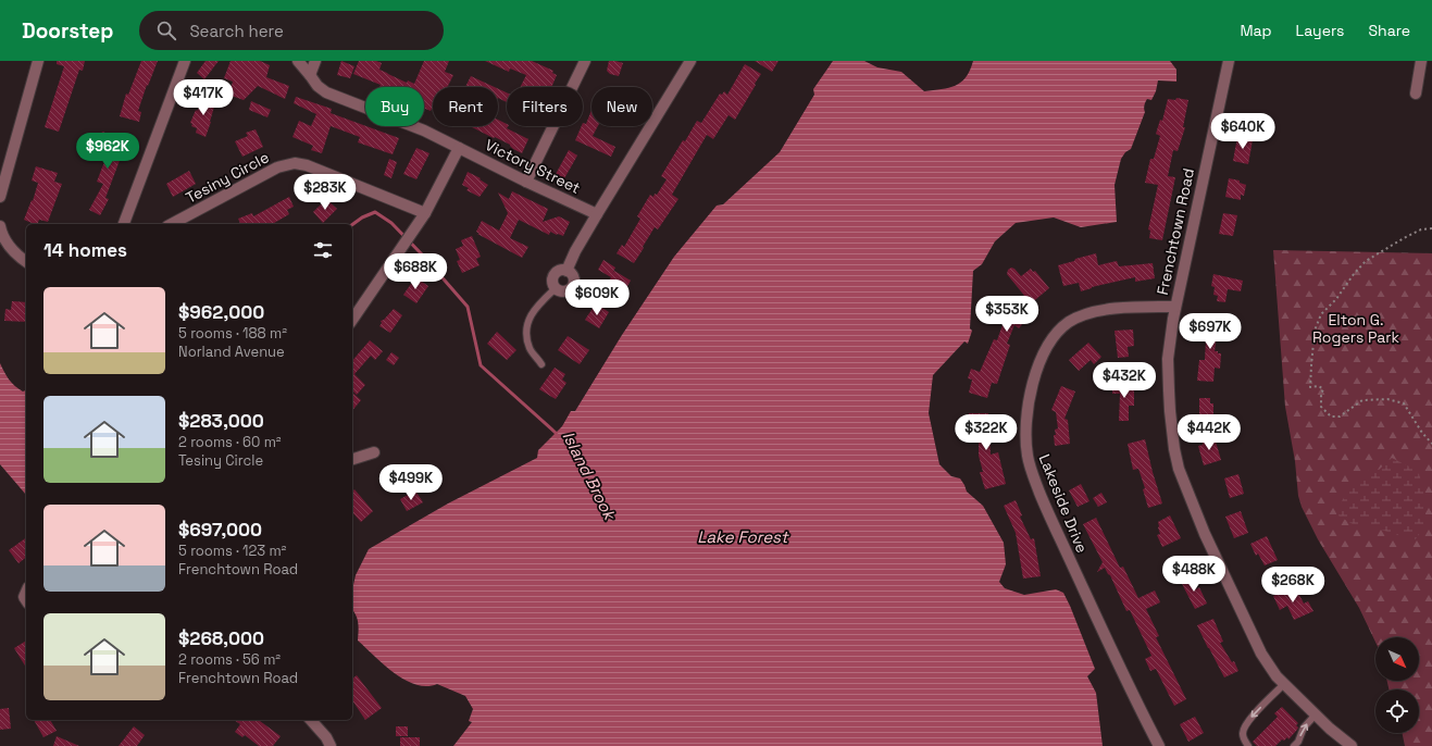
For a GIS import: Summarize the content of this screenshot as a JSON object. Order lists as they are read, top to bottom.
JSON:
{
  "streets": {
    "street": [
      "Victory Street",
      "Tesiny Circle",
      "Frenchtown Road",
      "Lakeside Drive"
    ]
  },
  "crossings": [
    ["Frenchtown Road", "Lakeside Drive"]
  ],
  "water": ["Island Brook", "Lake Forest"],
  "parks": ["Elton G. Rogers Park"],
  "north": "bottom right",
  "page": {
    "header": "Doorstep",
    "search": "Search here",
    "nav": ["Map", "Layers", "Share"],
    "price": [
      "$417K",
      "$640K",
      "$962K",
      "$283K",
      "$688K",
      "$609K",
      "$353K",
      "$697K",
      "$432K",
      "$322K",
      "$442K",
      "$499K",
      "$488K",
      "$268K"
    ],
    "chip": [
      "Buy",
      "Rent",
      "Filters",
      "New"
    ],
    "heading": "14 homes",
    "list": [
      {
        "name": "$962,000",
        "note": "5 rooms · 188 m² · Norland Avenue"
      },
      {
        "name": "$283,000",
        "note": "2 rooms · 60 m² · Tesiny Circle"
      },
      {
        "name": "$697,000",
        "note": "5 rooms · 123 m² · Frenchtown Road"
      },
      {
        "name": "$268,000",
        "note": "2 rooms · 56 m² · Frenchtown Road"
      }
    ]
  }
}
